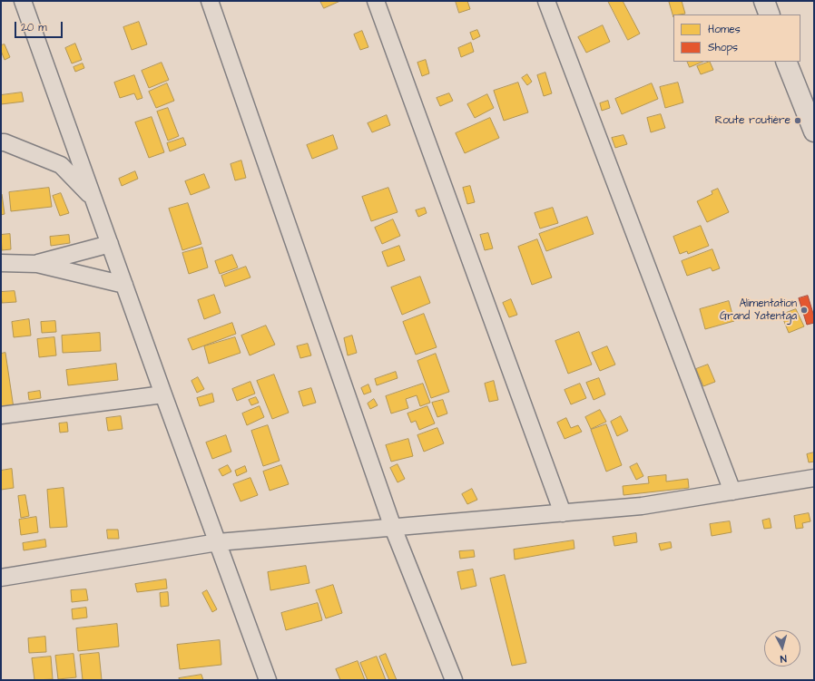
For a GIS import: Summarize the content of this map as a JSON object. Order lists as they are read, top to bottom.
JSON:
{
  "places": ["Route routière", "Alimentation Grand Yatentga"],
  "legend": ["Homes", "Shops"],
  "scale_bar": "20 m",
  "north": "bottom"
}
